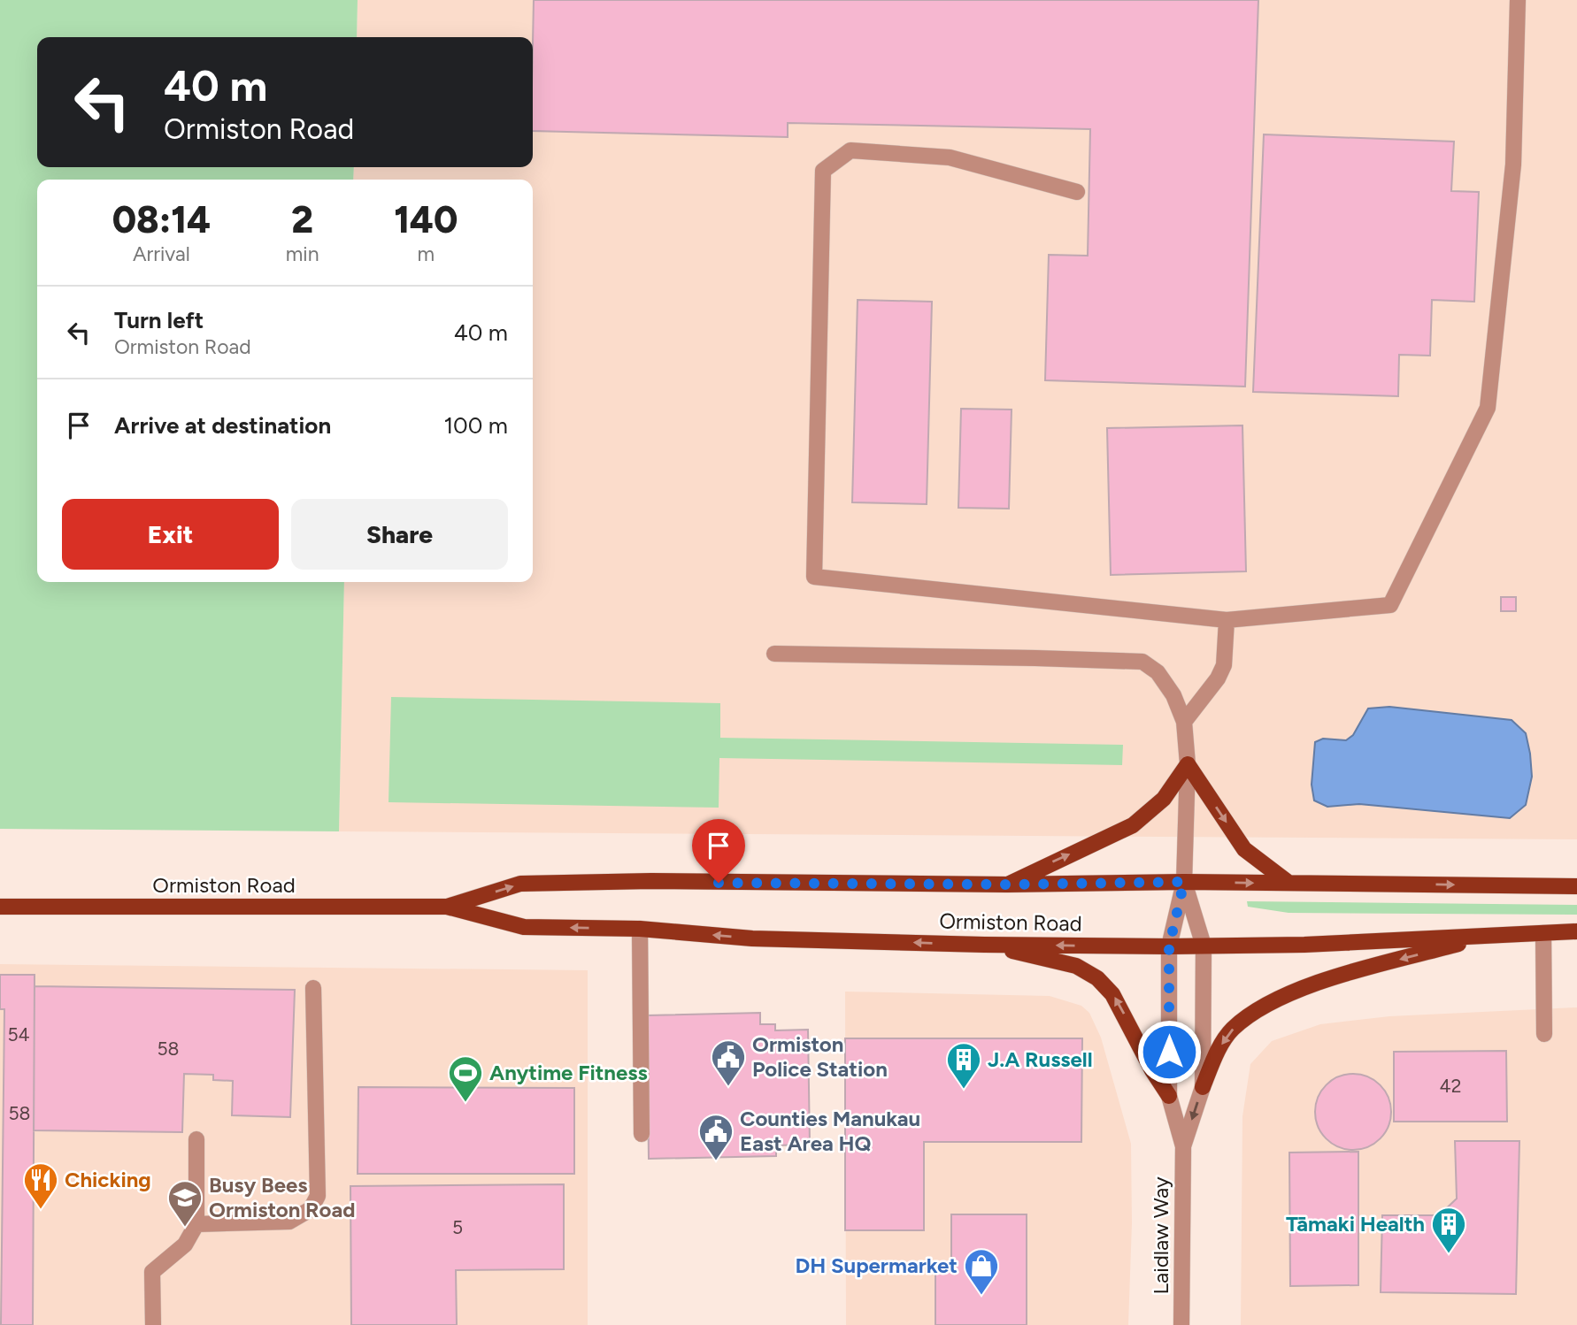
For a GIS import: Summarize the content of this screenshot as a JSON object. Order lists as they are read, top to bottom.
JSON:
{
  "streets": {
    "main road": ["Ormiston Road"],
    "street": ["Laidlaw Way"]
  },
  "crossings": [
    ["Ormiston Road", "Laidlaw Way"]
  ],
  "places": {
    "public building": ["Ormiston Police Station", "Counties Manukau East Area HQ"],
    "building": ["J.A Russell", "Tāmaki Health"],
    "sports": ["Anytime Fitness"],
    "restaurant": ["Chicking"],
    "school or university": ["Busy Bees Ormiston Road"],
    "shop": ["DH Supermarket"]
  },
  "house_numbers": [
    "54",
    "58",
    "42",
    "58",
    "5"
  ],
  "page": {
    "turn": ["40 m", "Ormiston Road"],
    "eta": [
      "08:14",
      "Arrival",
      "2",
      "min",
      "140",
      "m"
    ],
    "list": [
      {
        "name": "Turn left",
        "note": "Ormiston Road",
        "value": "40 m"
      },
      {
        "name": "Arrive at destination",
        "value": "100 m"
      }
    ],
    "buttons": ["Exit", "Share"]
  }
}
